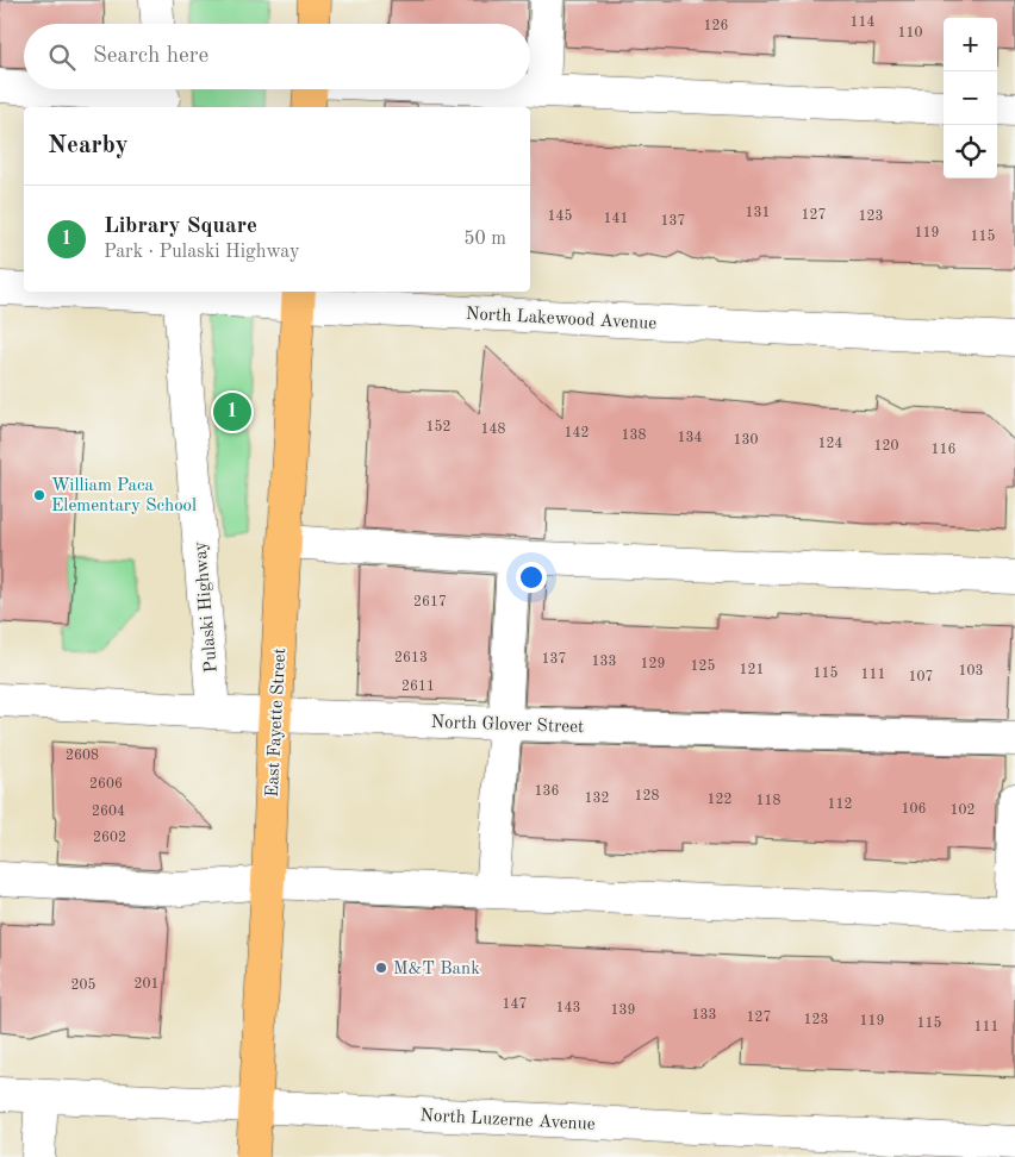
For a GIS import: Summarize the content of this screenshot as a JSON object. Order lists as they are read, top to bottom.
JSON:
{
  "streets": {
    "main road": ["East Fayette Street"],
    "street": [
      "North Lakewood Avenue",
      "Pulaski Highway",
      "North Glover Street",
      "North Luzerne Avenue"
    ]
  },
  "crossings": [
    ["North Lakewood Avenue", "Pulaski Highway"],
    ["North Lakewood Avenue", "East Fayette Street"],
    ["Pulaski Highway", "North Glover Street"],
    ["East Fayette Street", "North Glover Street"],
    ["East Fayette Street", "North Luzerne Avenue"]
  ],
  "places": ["William Paca Elementary School", "M&T Bank"],
  "house_numbers": [
    "114",
    "126",
    "110",
    "131",
    "127",
    "145",
    "123",
    "141",
    "137",
    "119",
    "115",
    "152",
    "148",
    "142",
    "138",
    "134",
    "130",
    "124",
    "120",
    "116",
    "2617",
    "2613",
    "137",
    "133",
    "129",
    "125",
    "121",
    "103",
    "115",
    "111",
    "107",
    "2611",
    "2608",
    "2606",
    "136",
    "128",
    "132",
    "122",
    "118",
    "112",
    "106",
    "102",
    "2604",
    "2602",
    "201",
    "205",
    "147",
    "143",
    "139",
    "133",
    "127",
    "123",
    "119",
    "115",
    "111"
  ],
  "page": {
    "map_buttons": ["+", "−"],
    "search": "Search here",
    "heading": "Nearby",
    "list": [
      {
        "mark": "1",
        "name": "Library Square",
        "note": "Park · Pulaski Highway",
        "value": "50 m"
      }
    ],
    "pins": "1"
  }
}
